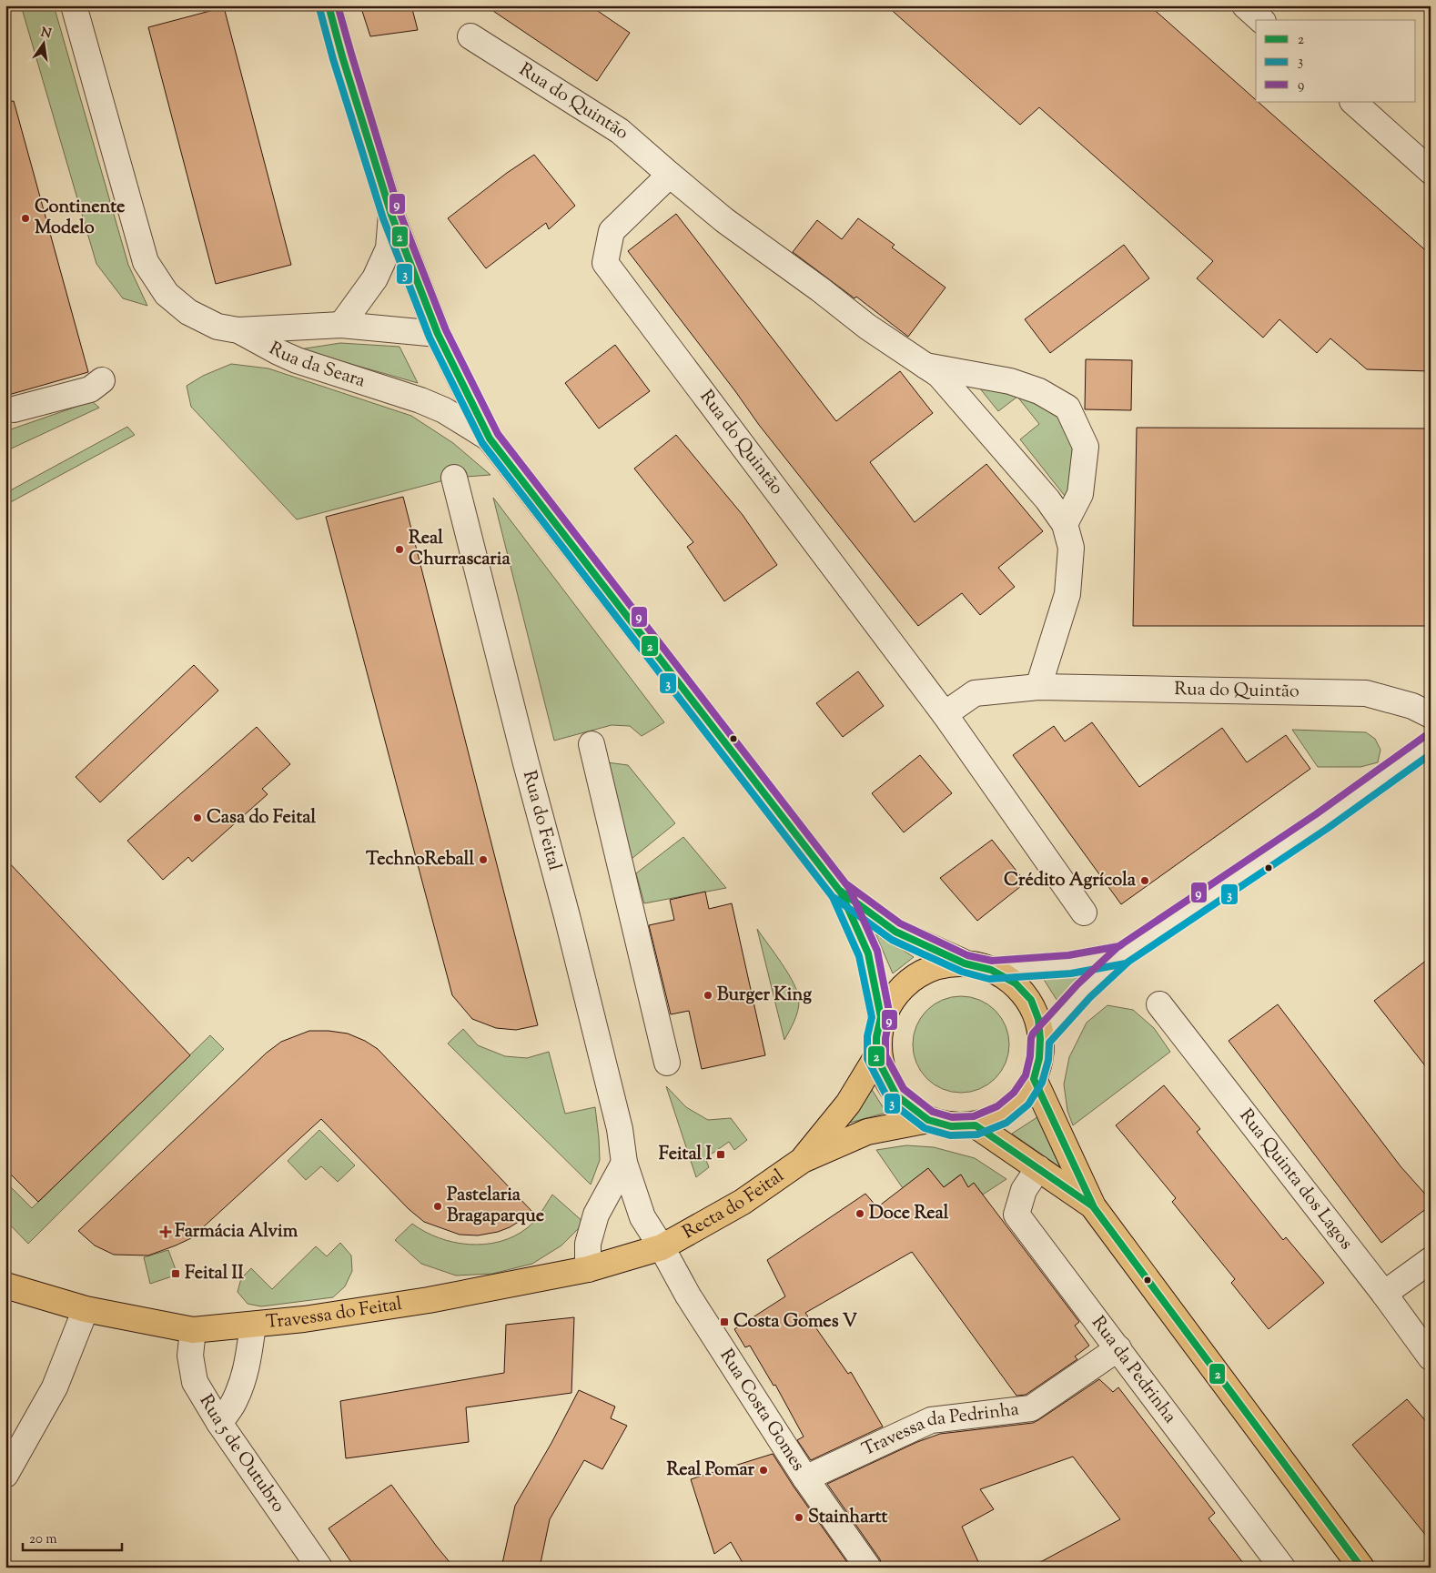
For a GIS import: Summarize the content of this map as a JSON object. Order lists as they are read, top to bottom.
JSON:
{
  "streets": {
    "main road": ["Recta do Feital", "Travessa do Feital"],
    "street": [
      "Rua do Quintão",
      "Rua da Seara",
      "Rua do Feital",
      "Rua Quinta dos Lagos",
      "Rua da Pedrinha",
      "Rua Costa Gomes",
      "Travessa da Pedrinha",
      "Rua 5 de Outubro"
    ]
  },
  "crossings": [
    ["Rua do Feital", "Recta do Feital"],
    ["Rua do Feital", "Travessa do Feital"],
    ["Rua do Feital", "Rua Costa Gomes"],
    ["Recta do Feital", "Travessa do Feital"],
    ["Recta do Feital", "Rua Costa Gomes"],
    ["Travessa do Feital", "Rua Costa Gomes"],
    ["Travessa do Feital", "Rua 5 de Outubro"],
    ["Rua da Pedrinha", "Travessa da Pedrinha"],
    ["Rua Costa Gomes", "Travessa da Pedrinha"]
  ],
  "places": {
    "other": [
      "Continente Modelo",
      "Real Churrascaria",
      "Casa do Feital",
      "TechnoReball",
      "Crédito Agrícola",
      "Burger King",
      "Pastelaria Bragaparque",
      "Doce Real",
      "Real Pomar",
      "Stainhartt"
    ],
    "transit": ["Feital I", "Feital II", "Costa Gomes V"],
    "health": ["Farmácia Alvim"]
  },
  "lines": ["transit line 2", "transit line 9", "transit line 3"],
  "legend": ["2", "3", "9"],
  "scale_bar": "20 m",
  "north": "top"
}
